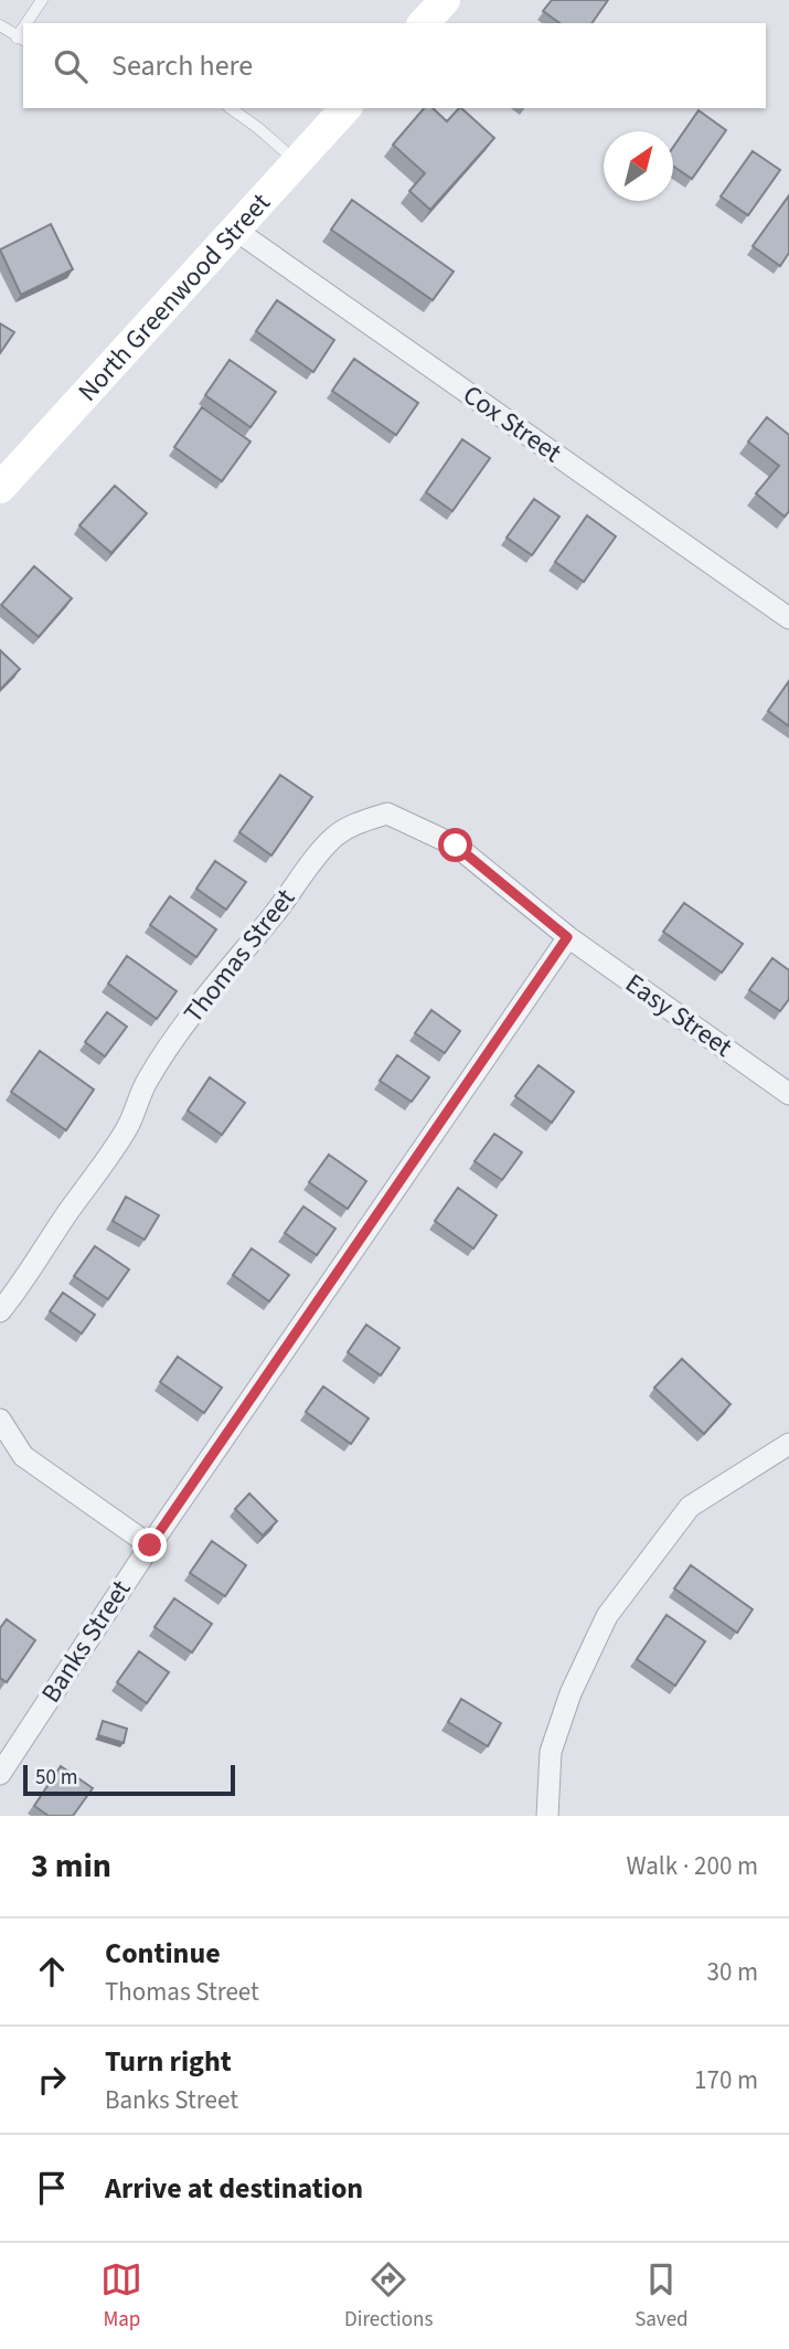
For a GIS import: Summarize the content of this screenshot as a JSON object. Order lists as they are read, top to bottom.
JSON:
{
  "streets": {
    "main road": ["North Greenwood Street"],
    "street": [
      "Cox Street",
      "Thomas Street",
      "Easy Street",
      "Banks Street"
    ]
  },
  "crossings": [
    ["North Greenwood Street", "Cox Street"],
    ["Thomas Street", "Easy Street"],
    ["Thomas Street", "Banks Street"],
    ["Easy Street", "Banks Street"]
  ],
  "scale_bar": "50 m",
  "north": "top right",
  "page": {
    "search": "Search here",
    "scale": "50 m",
    "heading": ["3 min", "Walk · 200 m"],
    "list": [
      ["Continue", "Thomas Street", "30 m"],
      ["Turn right", "Banks Street", "170 m"],
      "Arrive at destination"
    ],
    "nav": ["Map", "Directions", "Saved"]
  }
}
